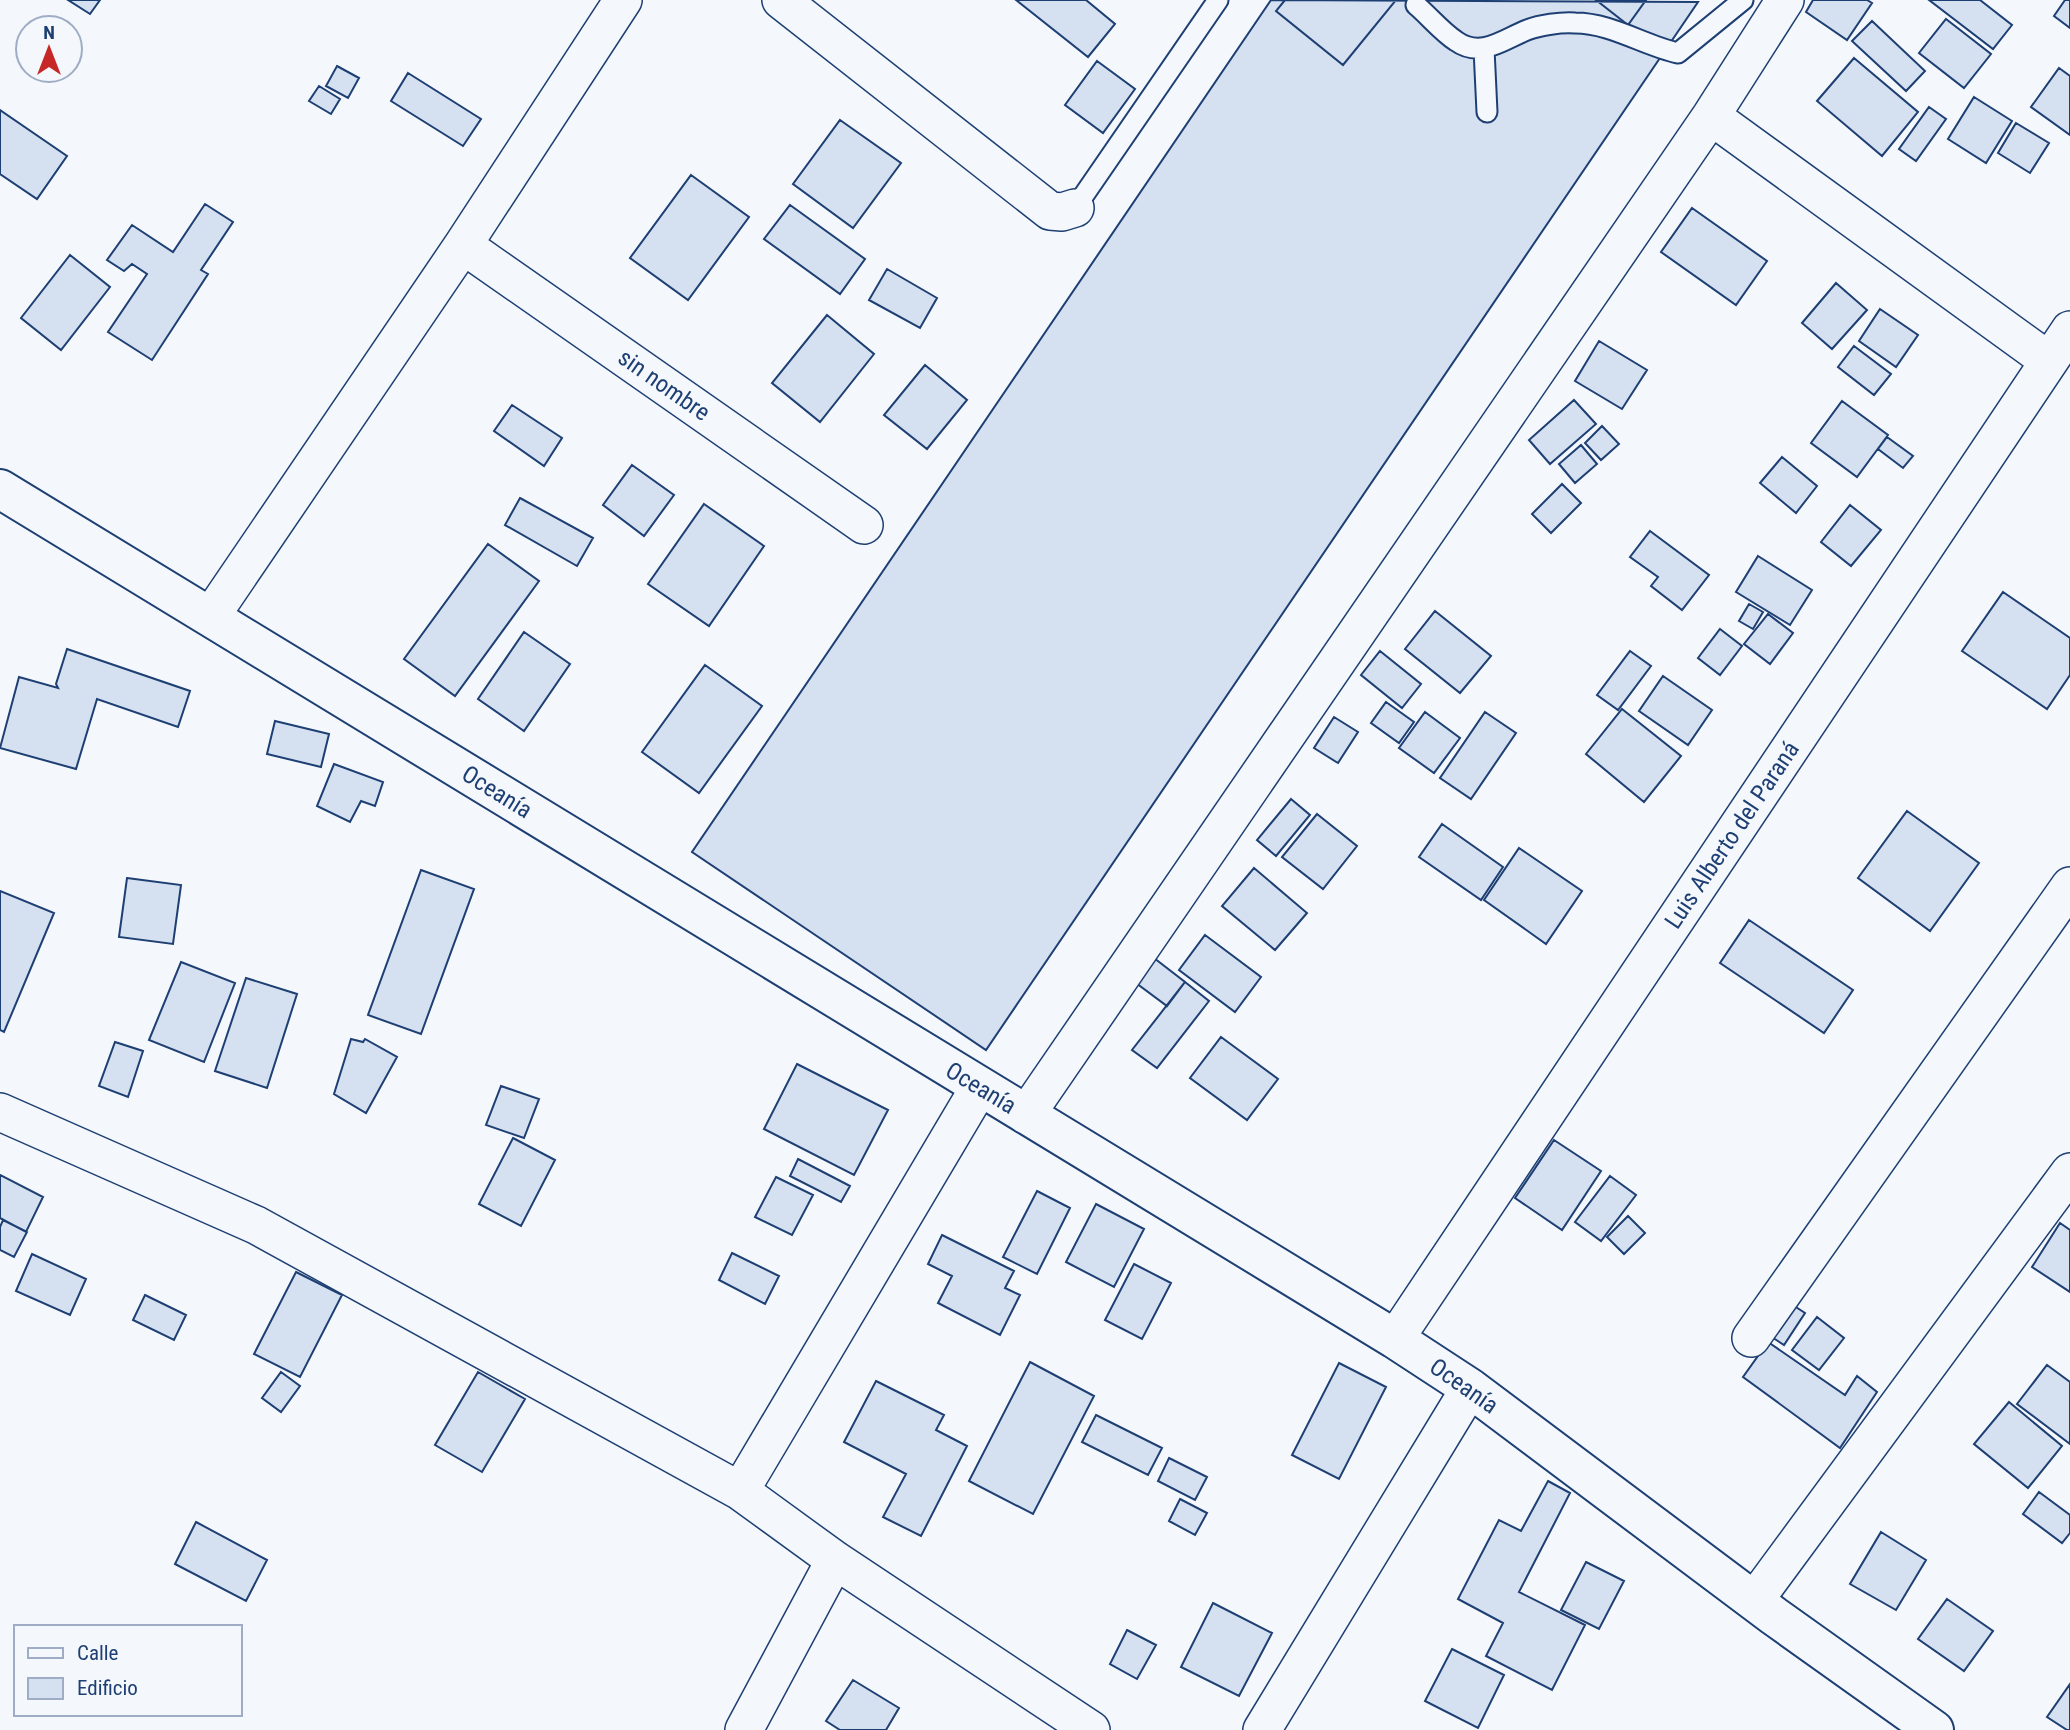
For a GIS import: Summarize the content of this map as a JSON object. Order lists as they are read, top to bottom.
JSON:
{
  "streets": {
    "street": ["sin nombre", "Oceanía", "Luis Alberto del Paraná"]
  },
  "crossings": [
    ["Oceanía", "Luis Alberto del Paraná"]
  ],
  "legend": ["Calle", "Edificio"],
  "north": "top"
}
